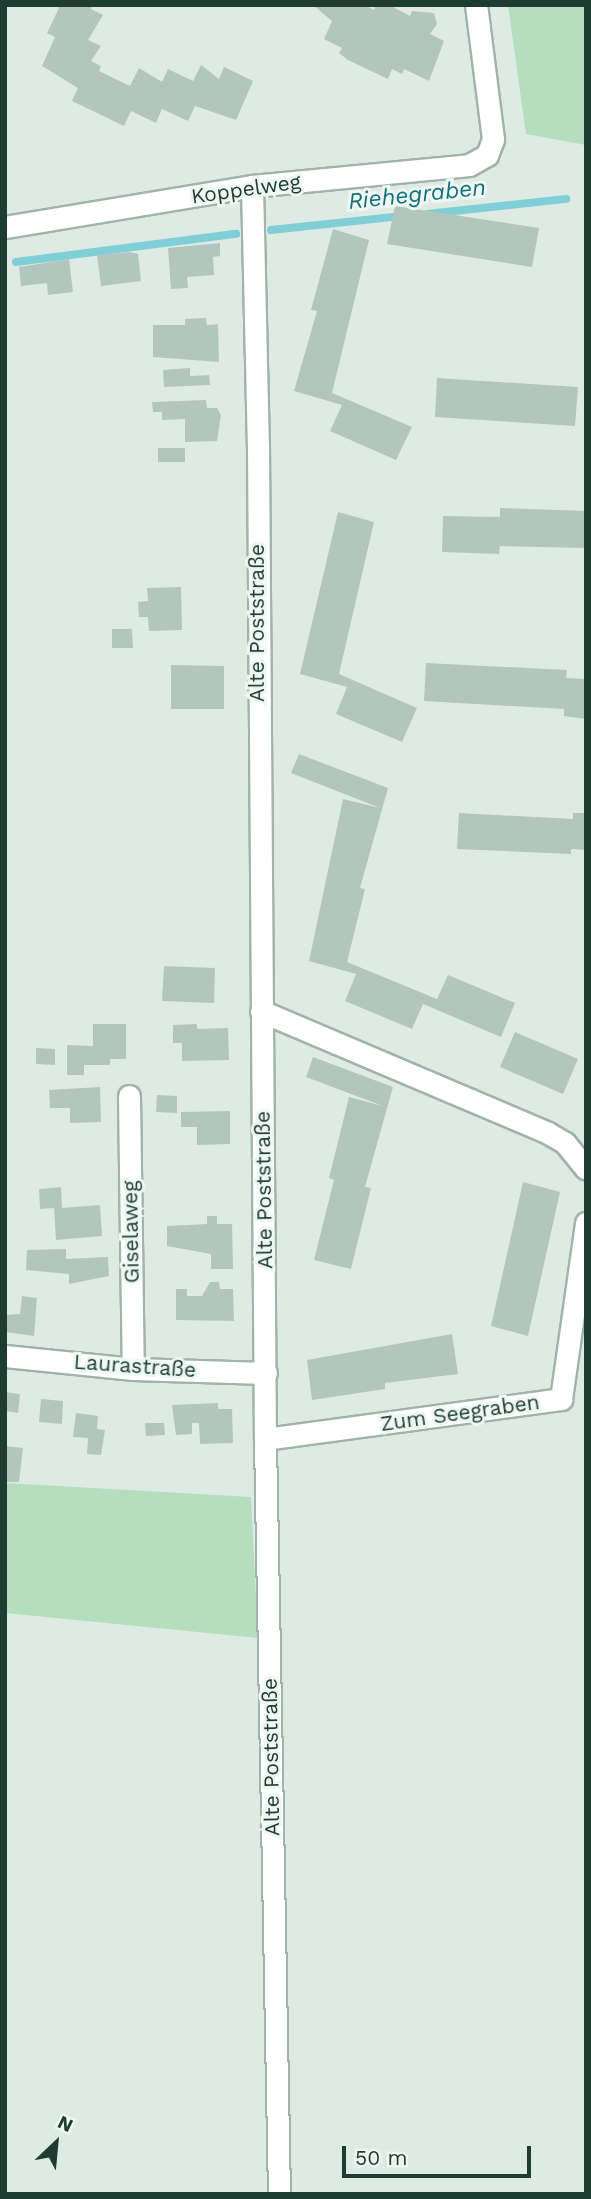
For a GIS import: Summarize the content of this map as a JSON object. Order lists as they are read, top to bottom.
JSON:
{
  "streets": {
    "street": [
      "Koppelweg",
      "Alte Poststraße",
      "Giselaweg",
      "Laurastraße",
      "Zum Seegraben"
    ]
  },
  "crossings": [
    ["Koppelweg", "Alte Poststraße"],
    ["Alte Poststraße", "Laurastraße"],
    ["Alte Poststraße", "Zum Seegraben"],
    ["Giselaweg", "Laurastraße"]
  ],
  "water": ["Riehegraben"],
  "scale_bar": "50 m",
  "north": "top right"
}
